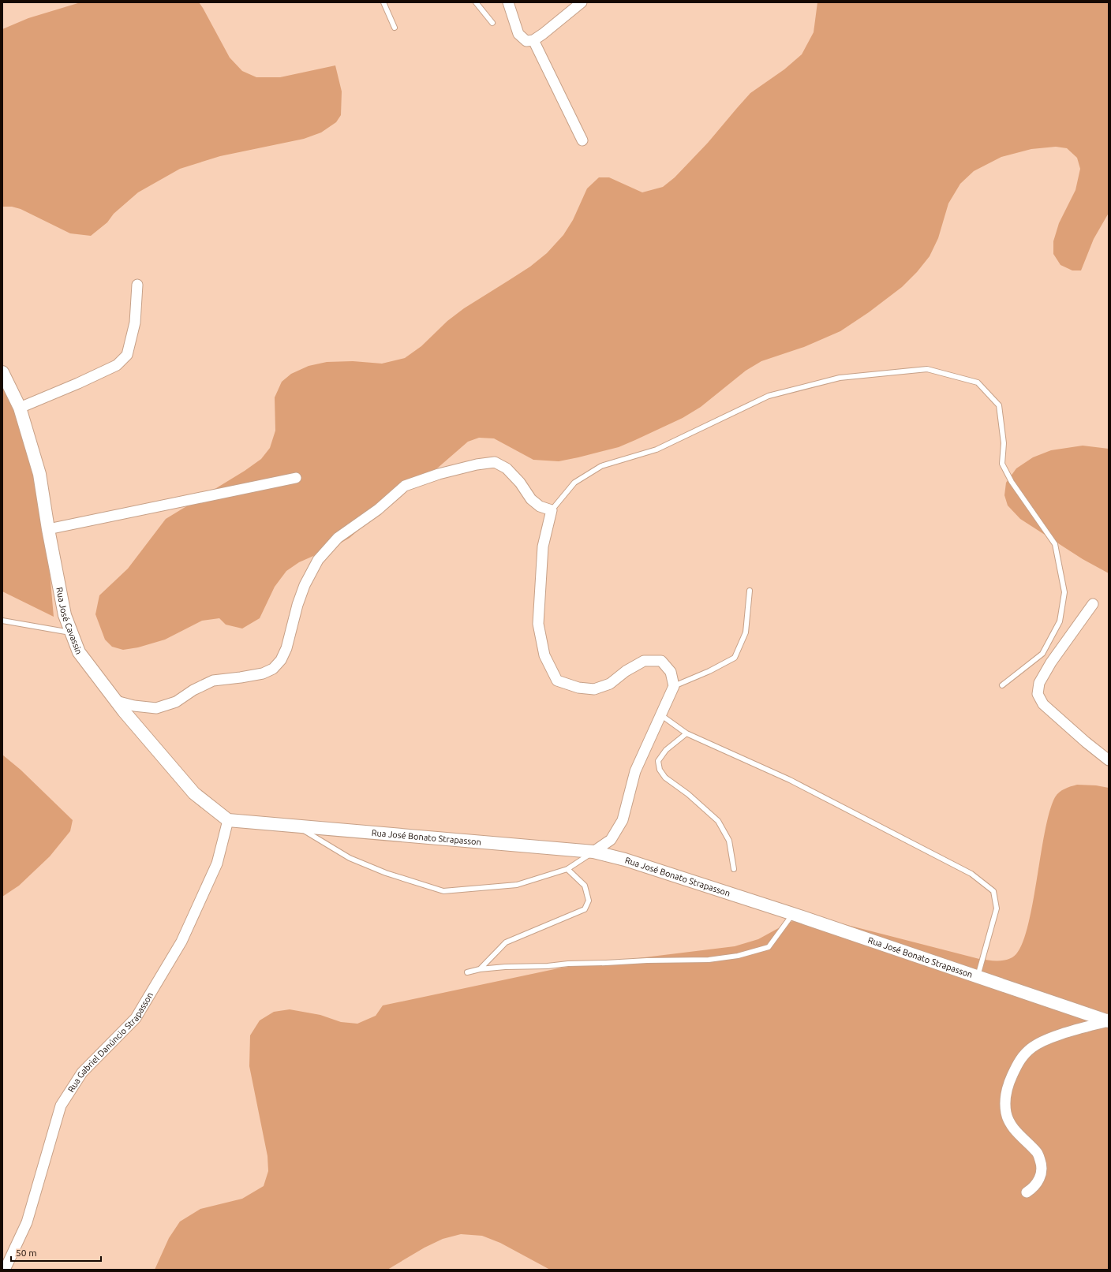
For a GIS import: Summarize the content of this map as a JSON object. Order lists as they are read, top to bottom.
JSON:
{
  "streets": {
    "street": ["Rua José Cavassin", "Rua José Bonato Strapasson", "Rua Gabriel Danúncio Strapasson"]
  },
  "crossings": [
    ["Rua José Cavassin", "Rua José Bonato Strapasson"],
    ["Rua José Cavassin", "Rua Gabriel Danúncio Strapasson"],
    ["Rua José Bonato Strapasson", "Rua Gabriel Danúncio Strapasson"]
  ],
  "scale_bar": "50 m"
}
